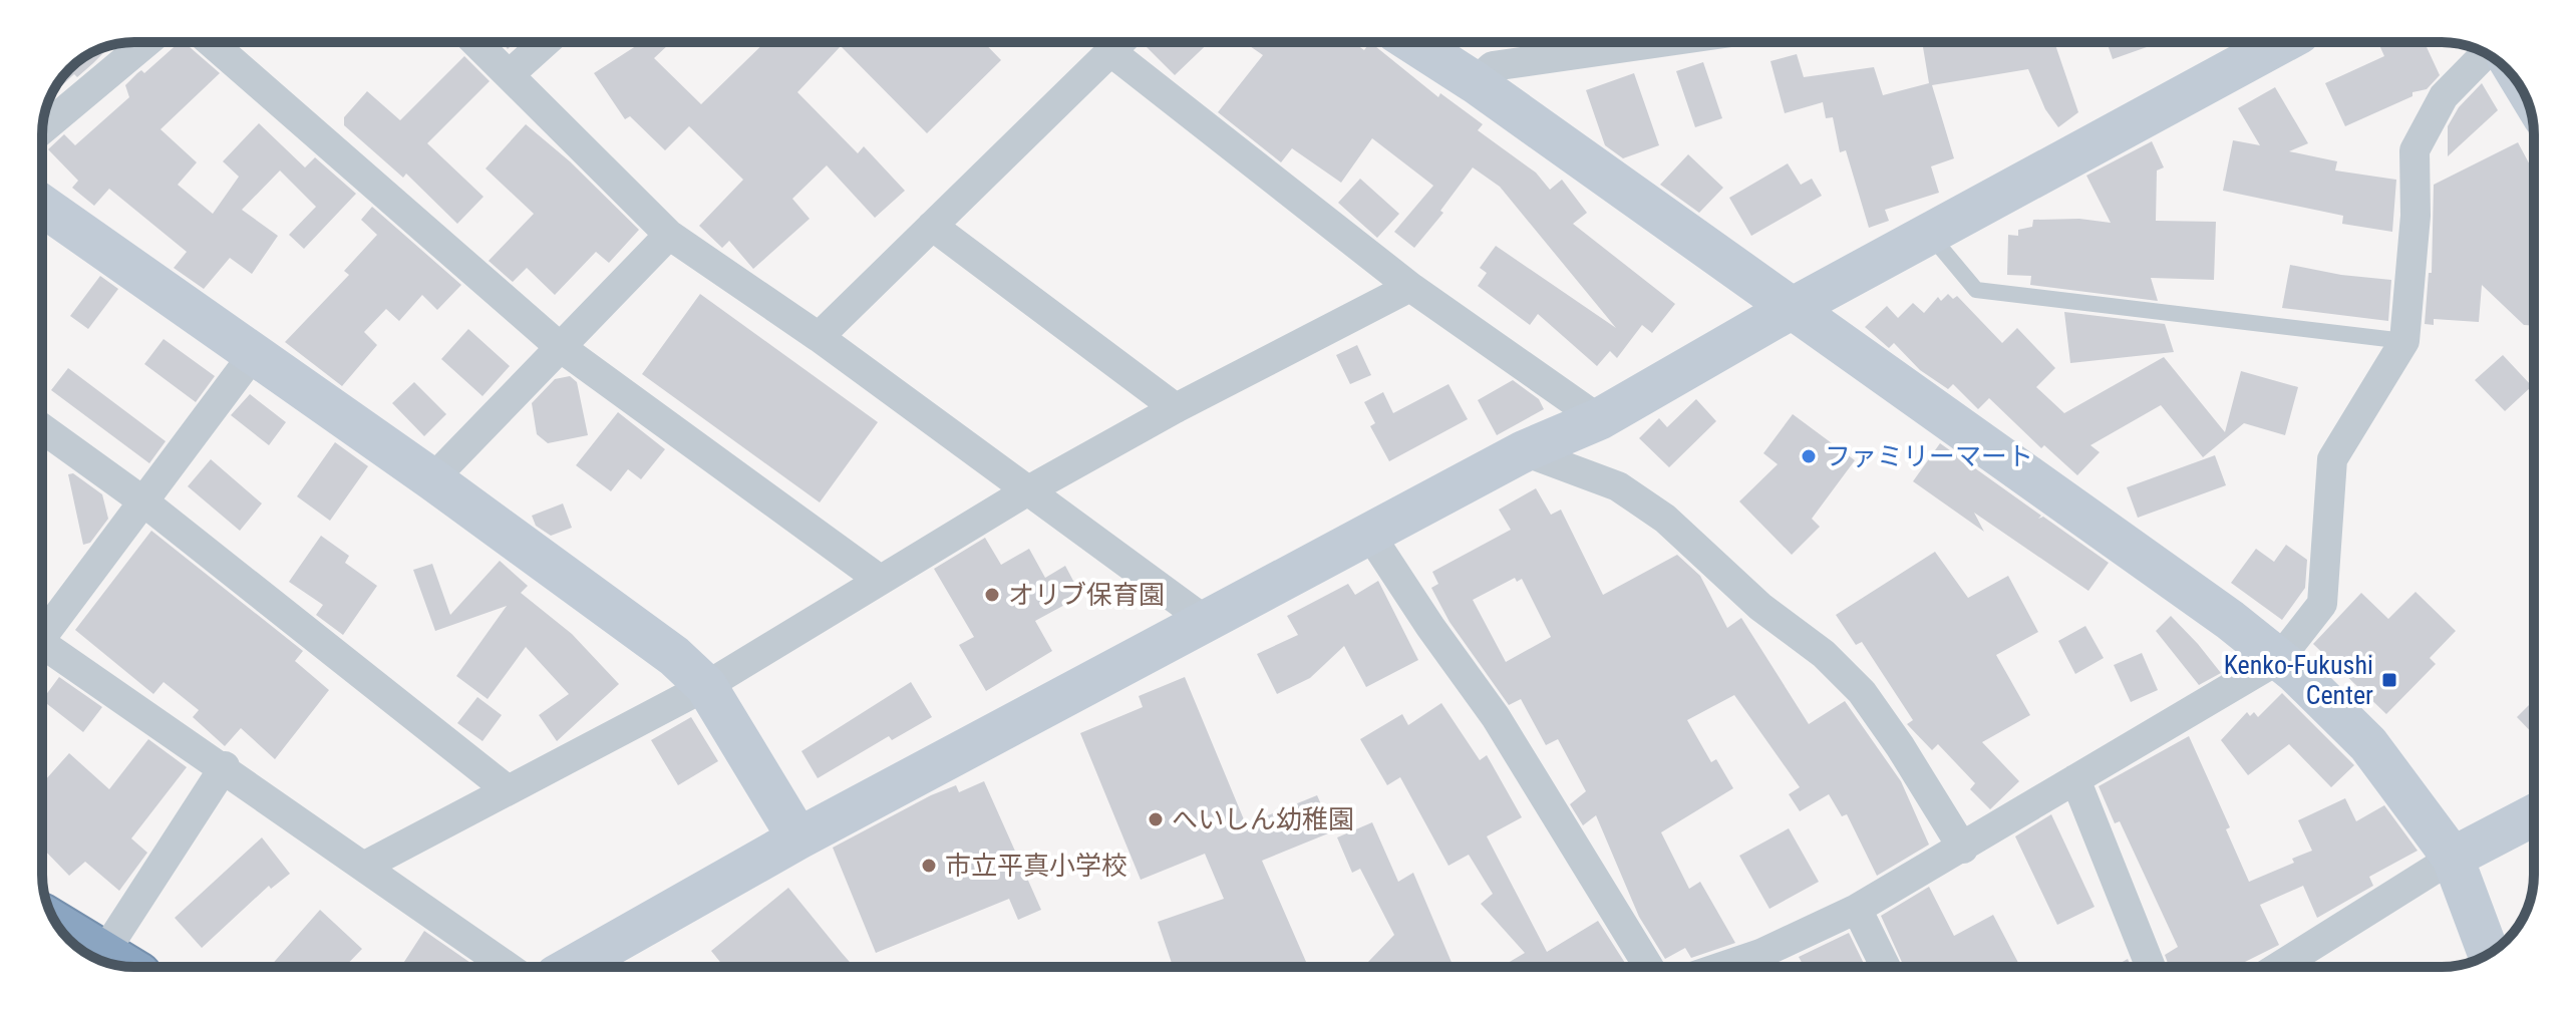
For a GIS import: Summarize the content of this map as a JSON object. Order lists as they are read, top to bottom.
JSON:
{
  "places": {
    "other": [
      "ファミリーマート",
      "オリブ保育園",
      "へいしん幼稚園",
      "市立平真小学校"
    ],
    "transit": ["Kenko-Fukushi Center"]
  }
}
